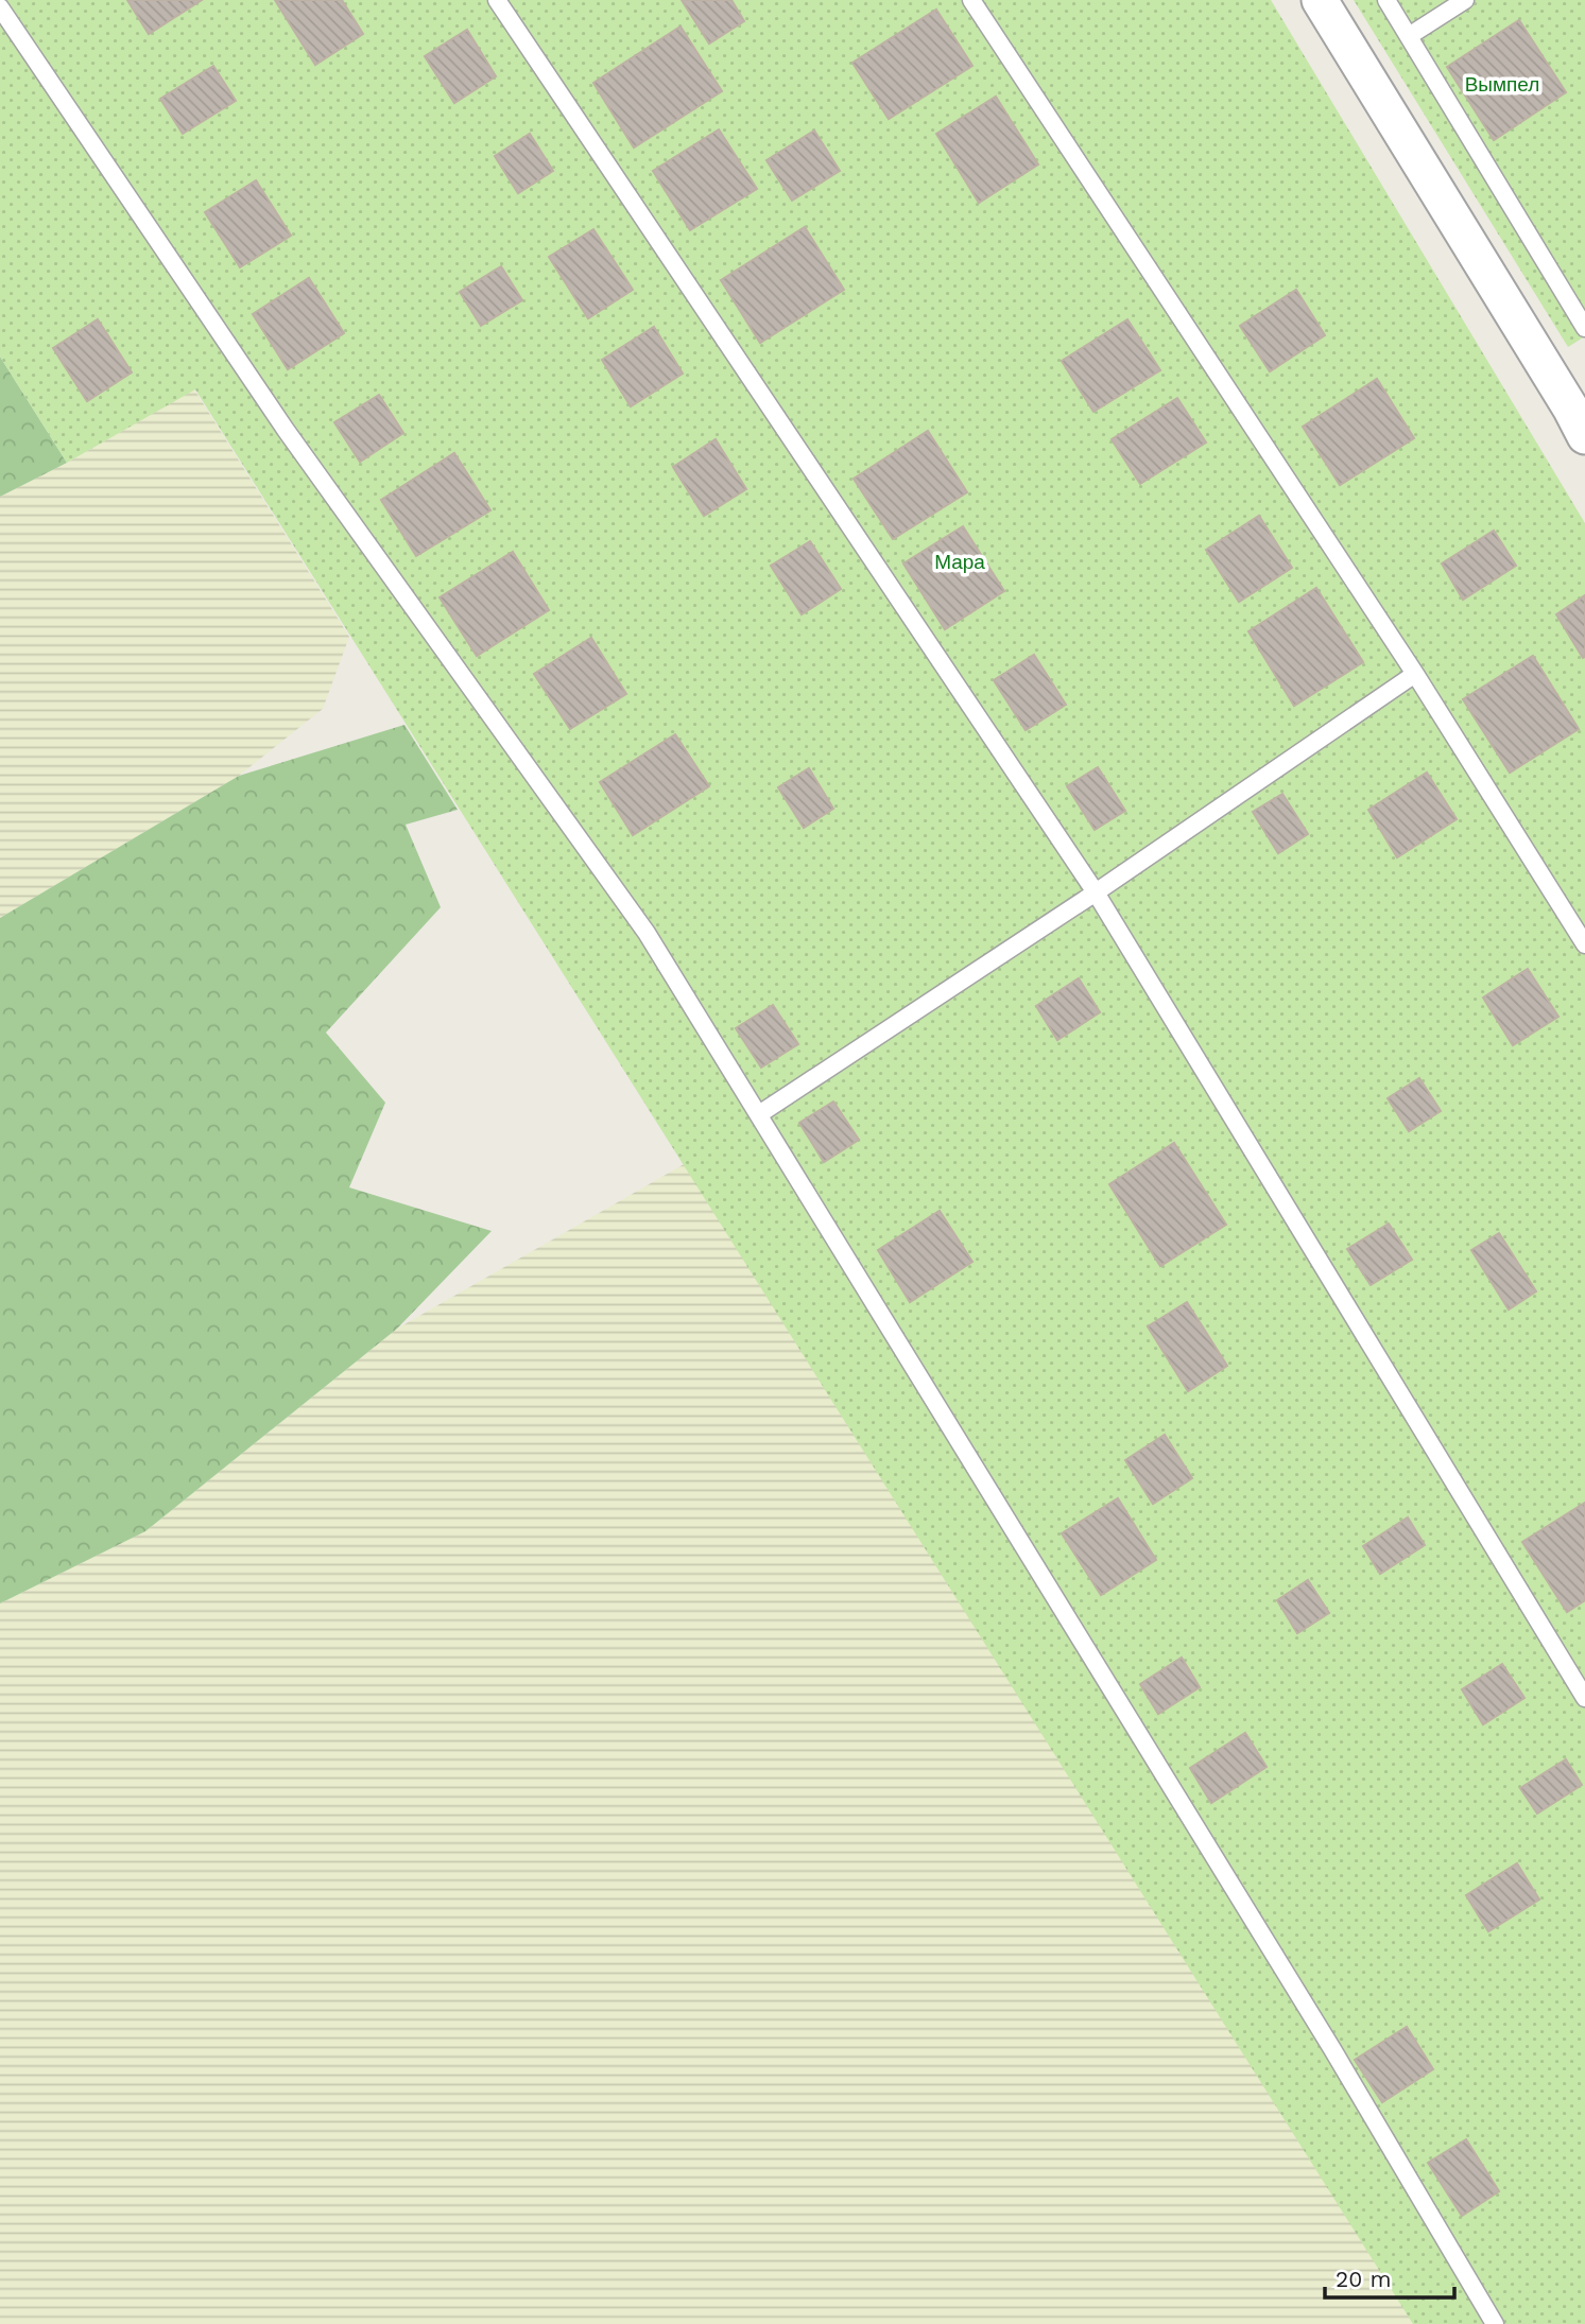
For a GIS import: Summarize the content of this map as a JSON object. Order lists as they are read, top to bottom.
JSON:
{
  "parks": ["Вымпел", "Мара"],
  "scale_bar": "20 m"
}
